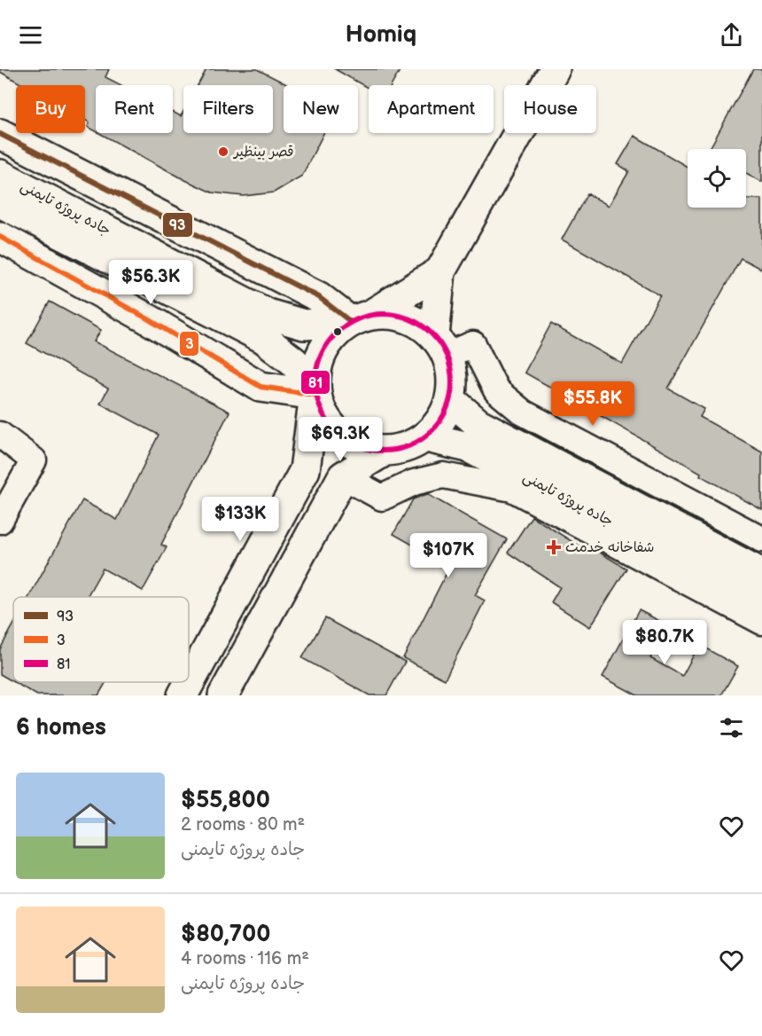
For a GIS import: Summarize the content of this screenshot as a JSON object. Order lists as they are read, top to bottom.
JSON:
{
  "streets": {
    "main road": ["جاده پروژه تایمنی"]
  },
  "places": {
    "other": ["قصر بینظیر"],
    "health": ["شفاخانه خدمت"]
  },
  "lines": ["transit line 93", "transit line 3", "transit line 81"],
  "legend": ["93", "3", "81"],
  "page": {
    "header": "Homiq",
    "chip": [
      "Buy",
      "Rent",
      "Filters",
      "New",
      "Apartment",
      "House"
    ],
    "price": [
      "$56.3K",
      "$55.8K",
      "$69.3K",
      "$133K",
      "$107K",
      "$80.7K"
    ],
    "heading": "6 homes",
    "list": [
      {
        "name": "$55,800",
        "note": "2 rooms · 80 m² · جاده پروژه تایمنی"
      },
      {
        "name": "$80,700",
        "note": "4 rooms · 116 m² · جاده پروژه تایمنی"
      }
    ]
  }
}
